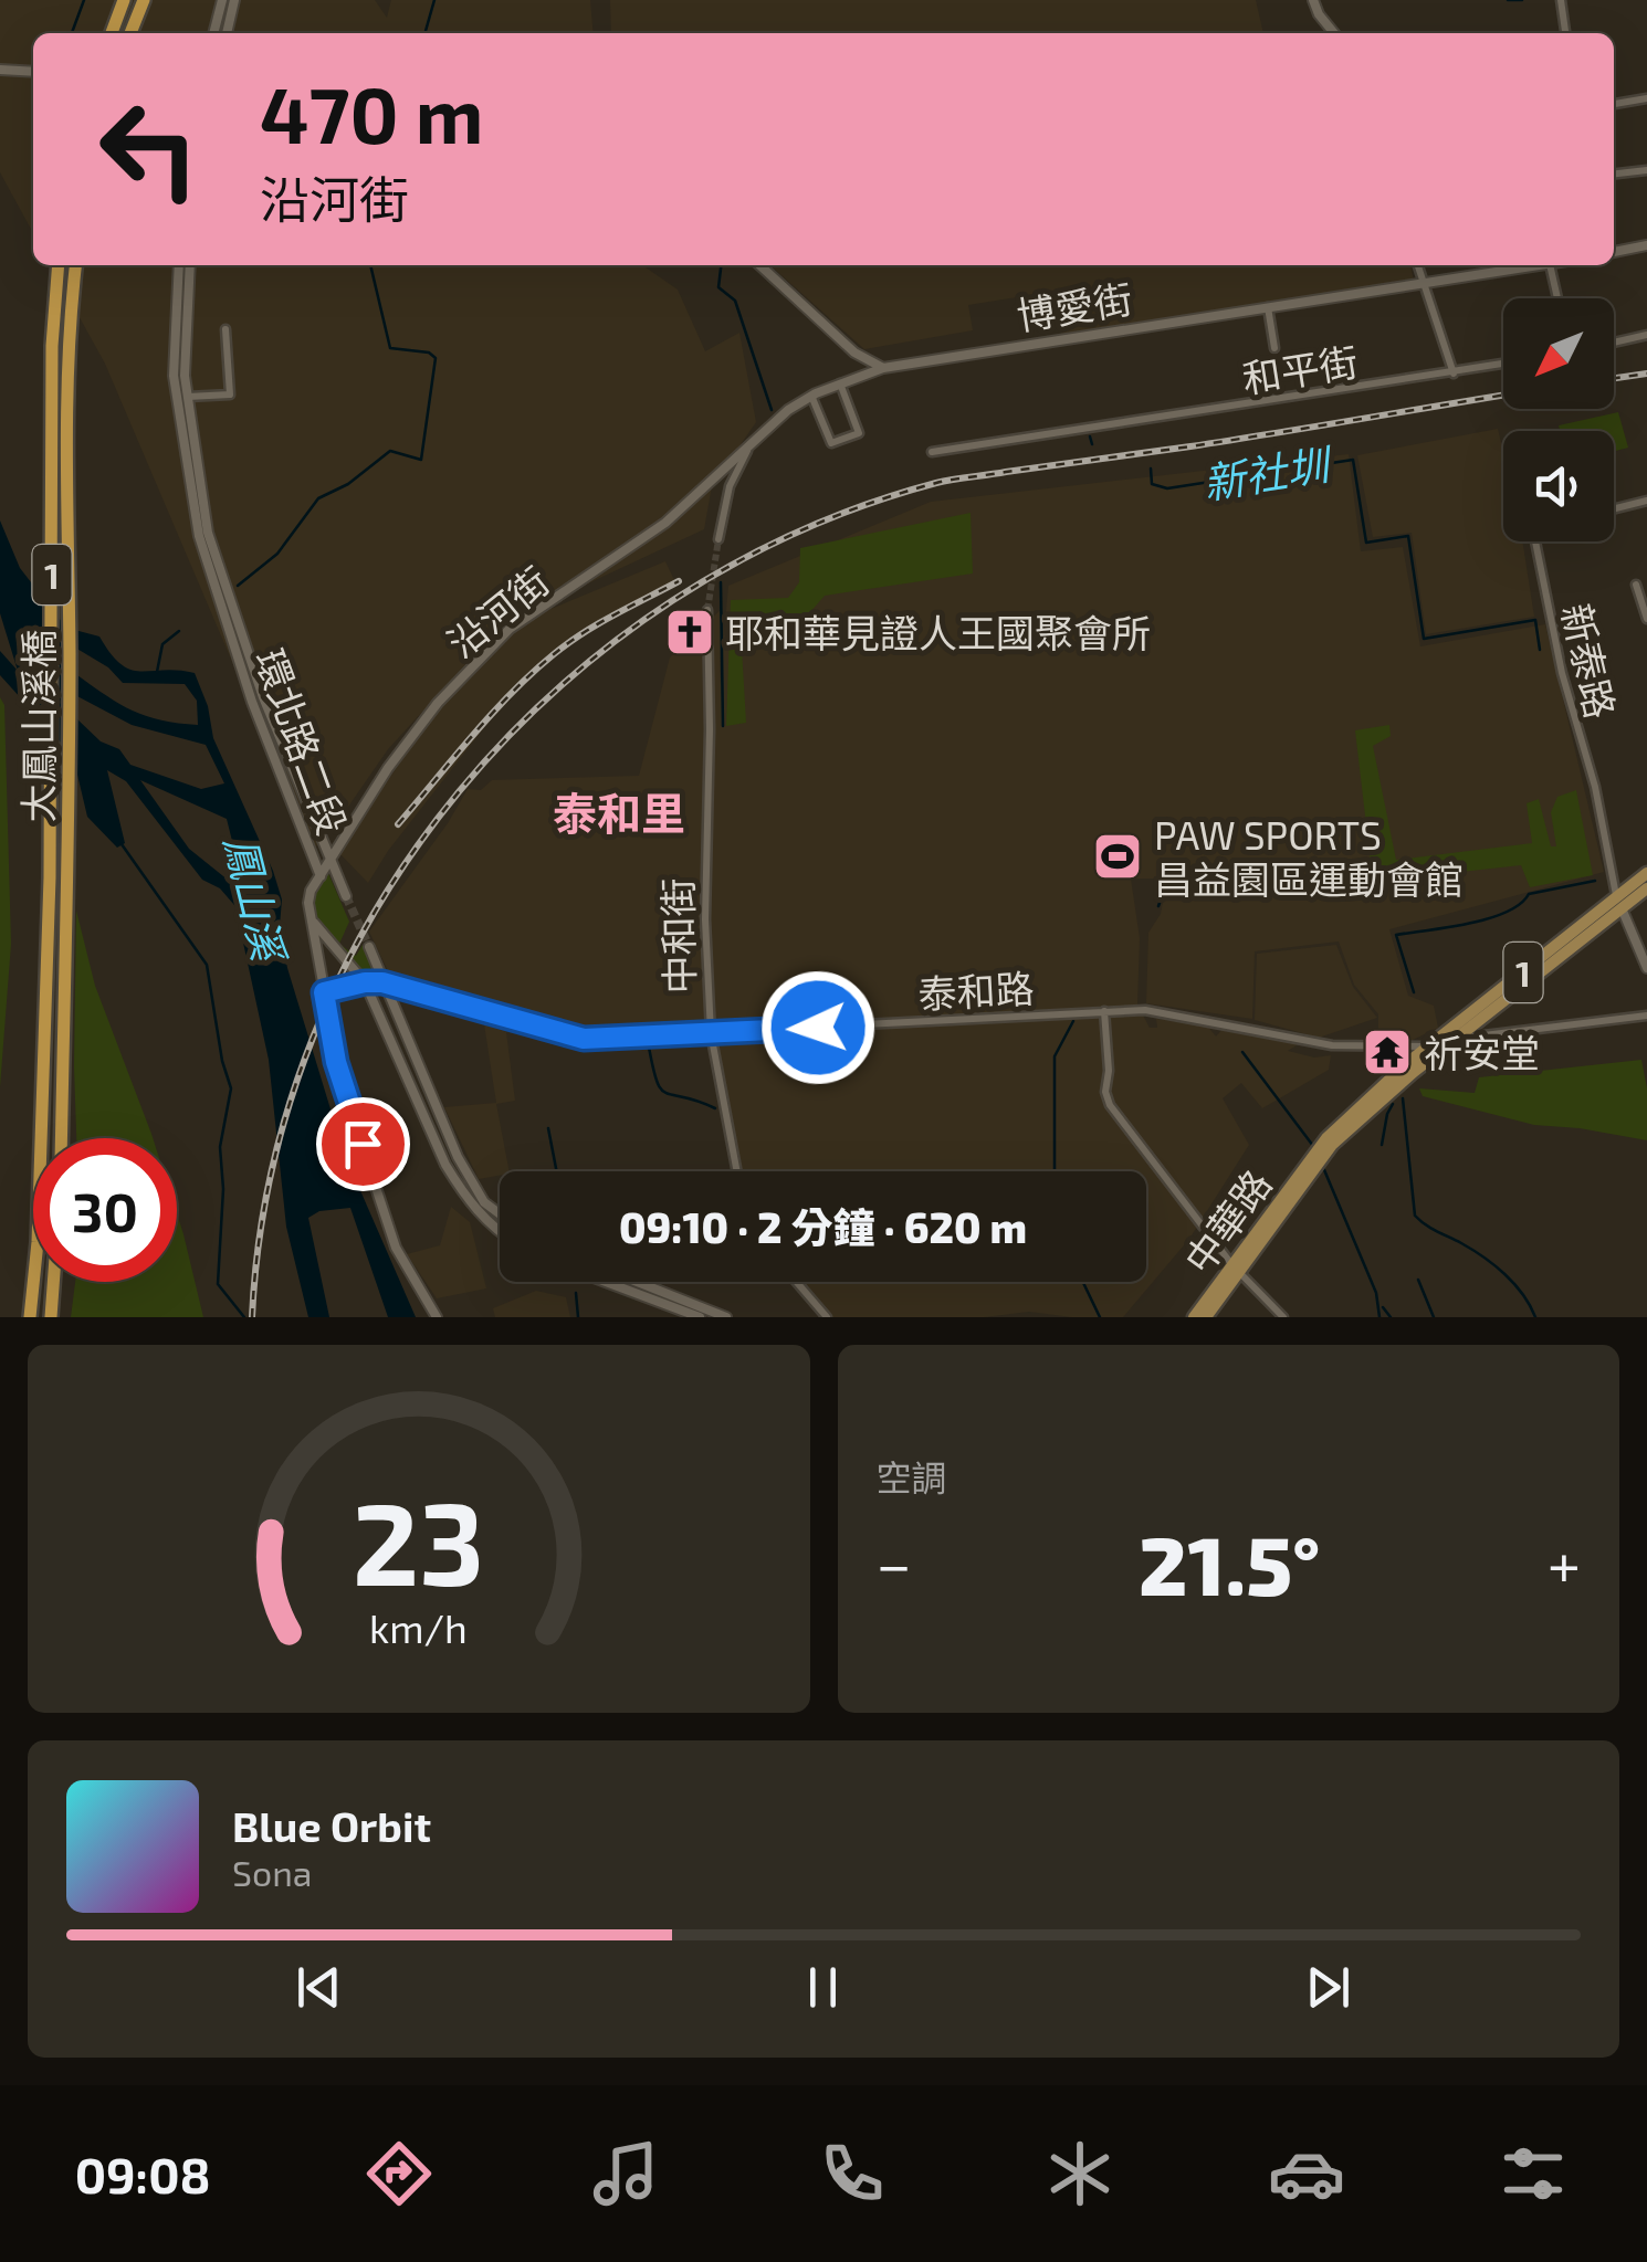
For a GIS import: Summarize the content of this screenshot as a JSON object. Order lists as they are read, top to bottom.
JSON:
{
  "streets": {
    "highway": ["1", "大鳳山溪橋"],
    "main road": ["中華路"],
    "street": [
      "博愛街",
      "和平街",
      "沿河街",
      "新泰路",
      "環北路二段",
      "中和街",
      "泰和路"
    ]
  },
  "crossings": [
    ["1", "新泰路"],
    ["1", "泰和路"],
    ["1", "中華路"],
    ["沿河街", "環北路二段"],
    ["中和街", "泰和路"],
    ["泰和路", "中華路"]
  ],
  "districts": ["泰和里"],
  "water": ["新社圳", "鳳山溪"],
  "places": {
    "church": ["耶和華見證人王國聚會所"],
    "sports": ["PAW SPORTS 昌益園區運動會館"],
    "temple": ["祈安堂"]
  },
  "north": "bottom left",
  "page": {
    "turn": ["470 m", "沿河街"],
    "limit": "30",
    "trip": "09:10 · 2 分鐘 · 620 m",
    "tile": "空調",
    "heat": ["−", "21.5°", "+"],
    "song": ["Blue Orbit", "Sona"],
    "tabs": "09:08",
    "gauge": ["23", "km/h"]
  }
}
